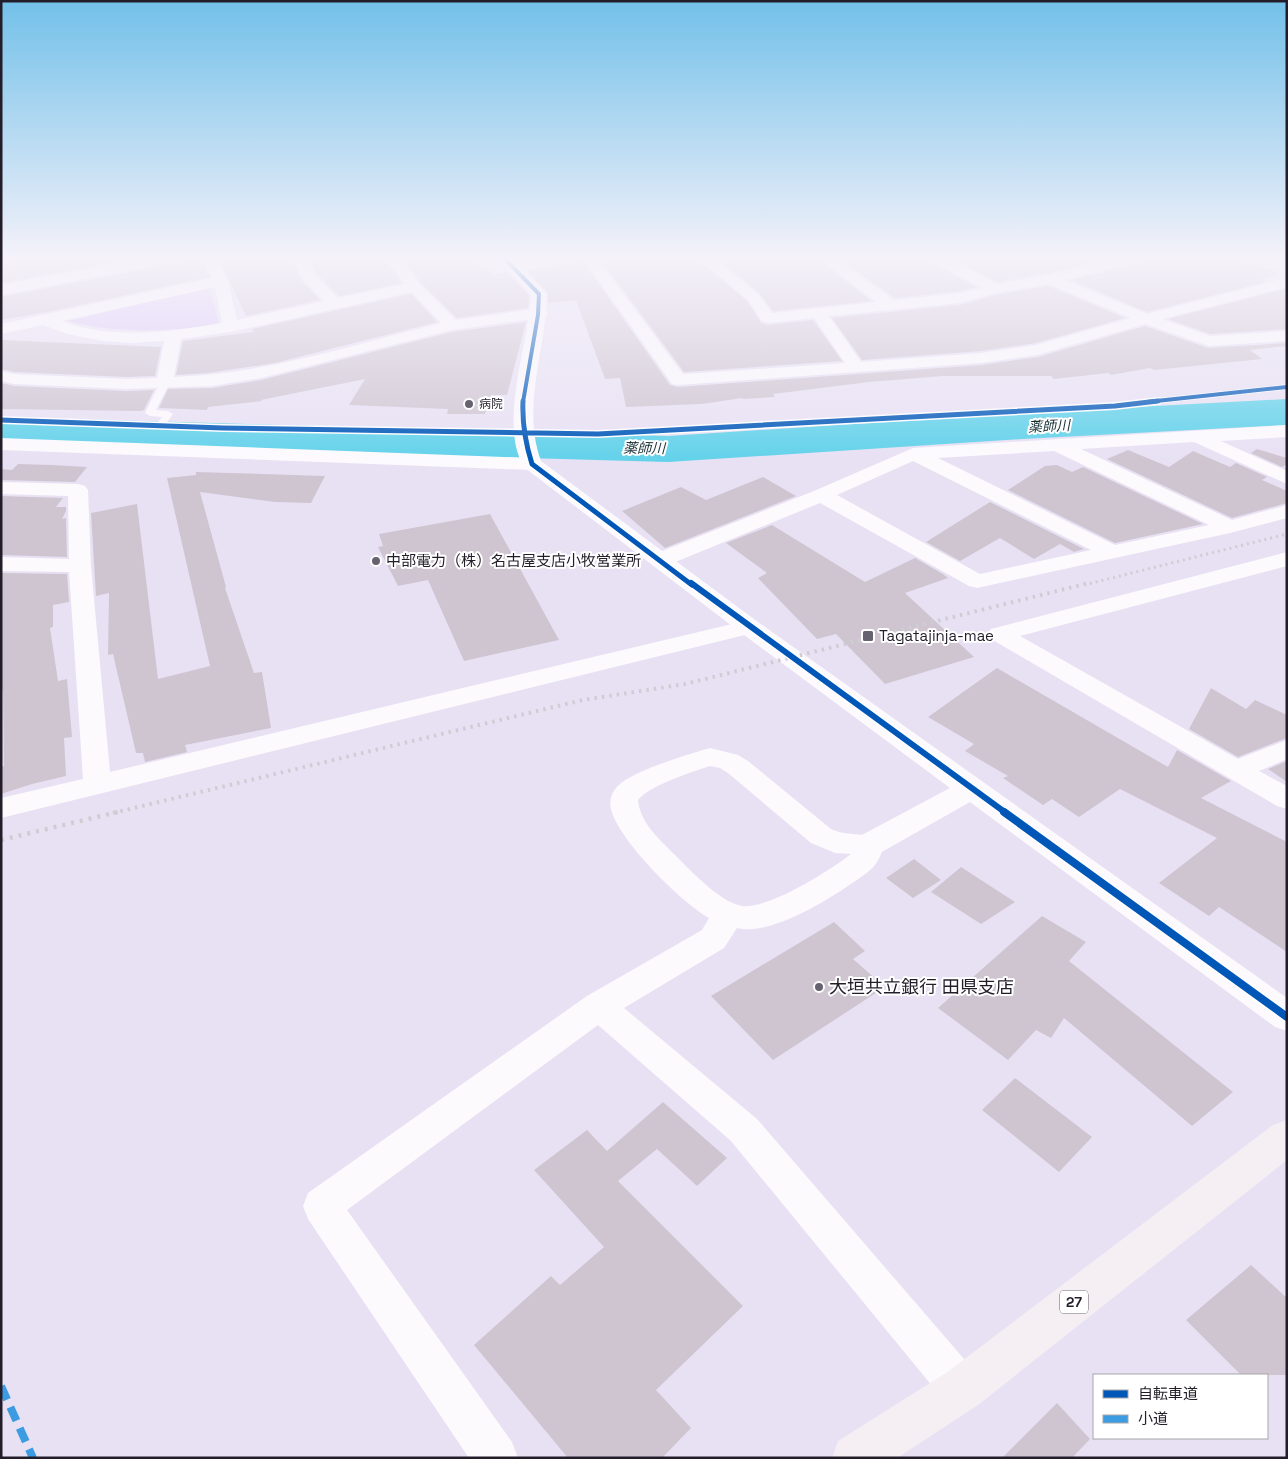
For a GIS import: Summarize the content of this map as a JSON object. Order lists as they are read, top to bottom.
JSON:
{
  "streets": {
    "main road": ["27"]
  },
  "water": ["薬師川"],
  "places": {
    "other": ["病院", "中部電力（株）名古屋支店小牧営業所", "大垣共立銀行 田県支店"],
    "transit": ["Tagatajinja-mae"]
  },
  "legend": ["自転車道", "小道"]
}
